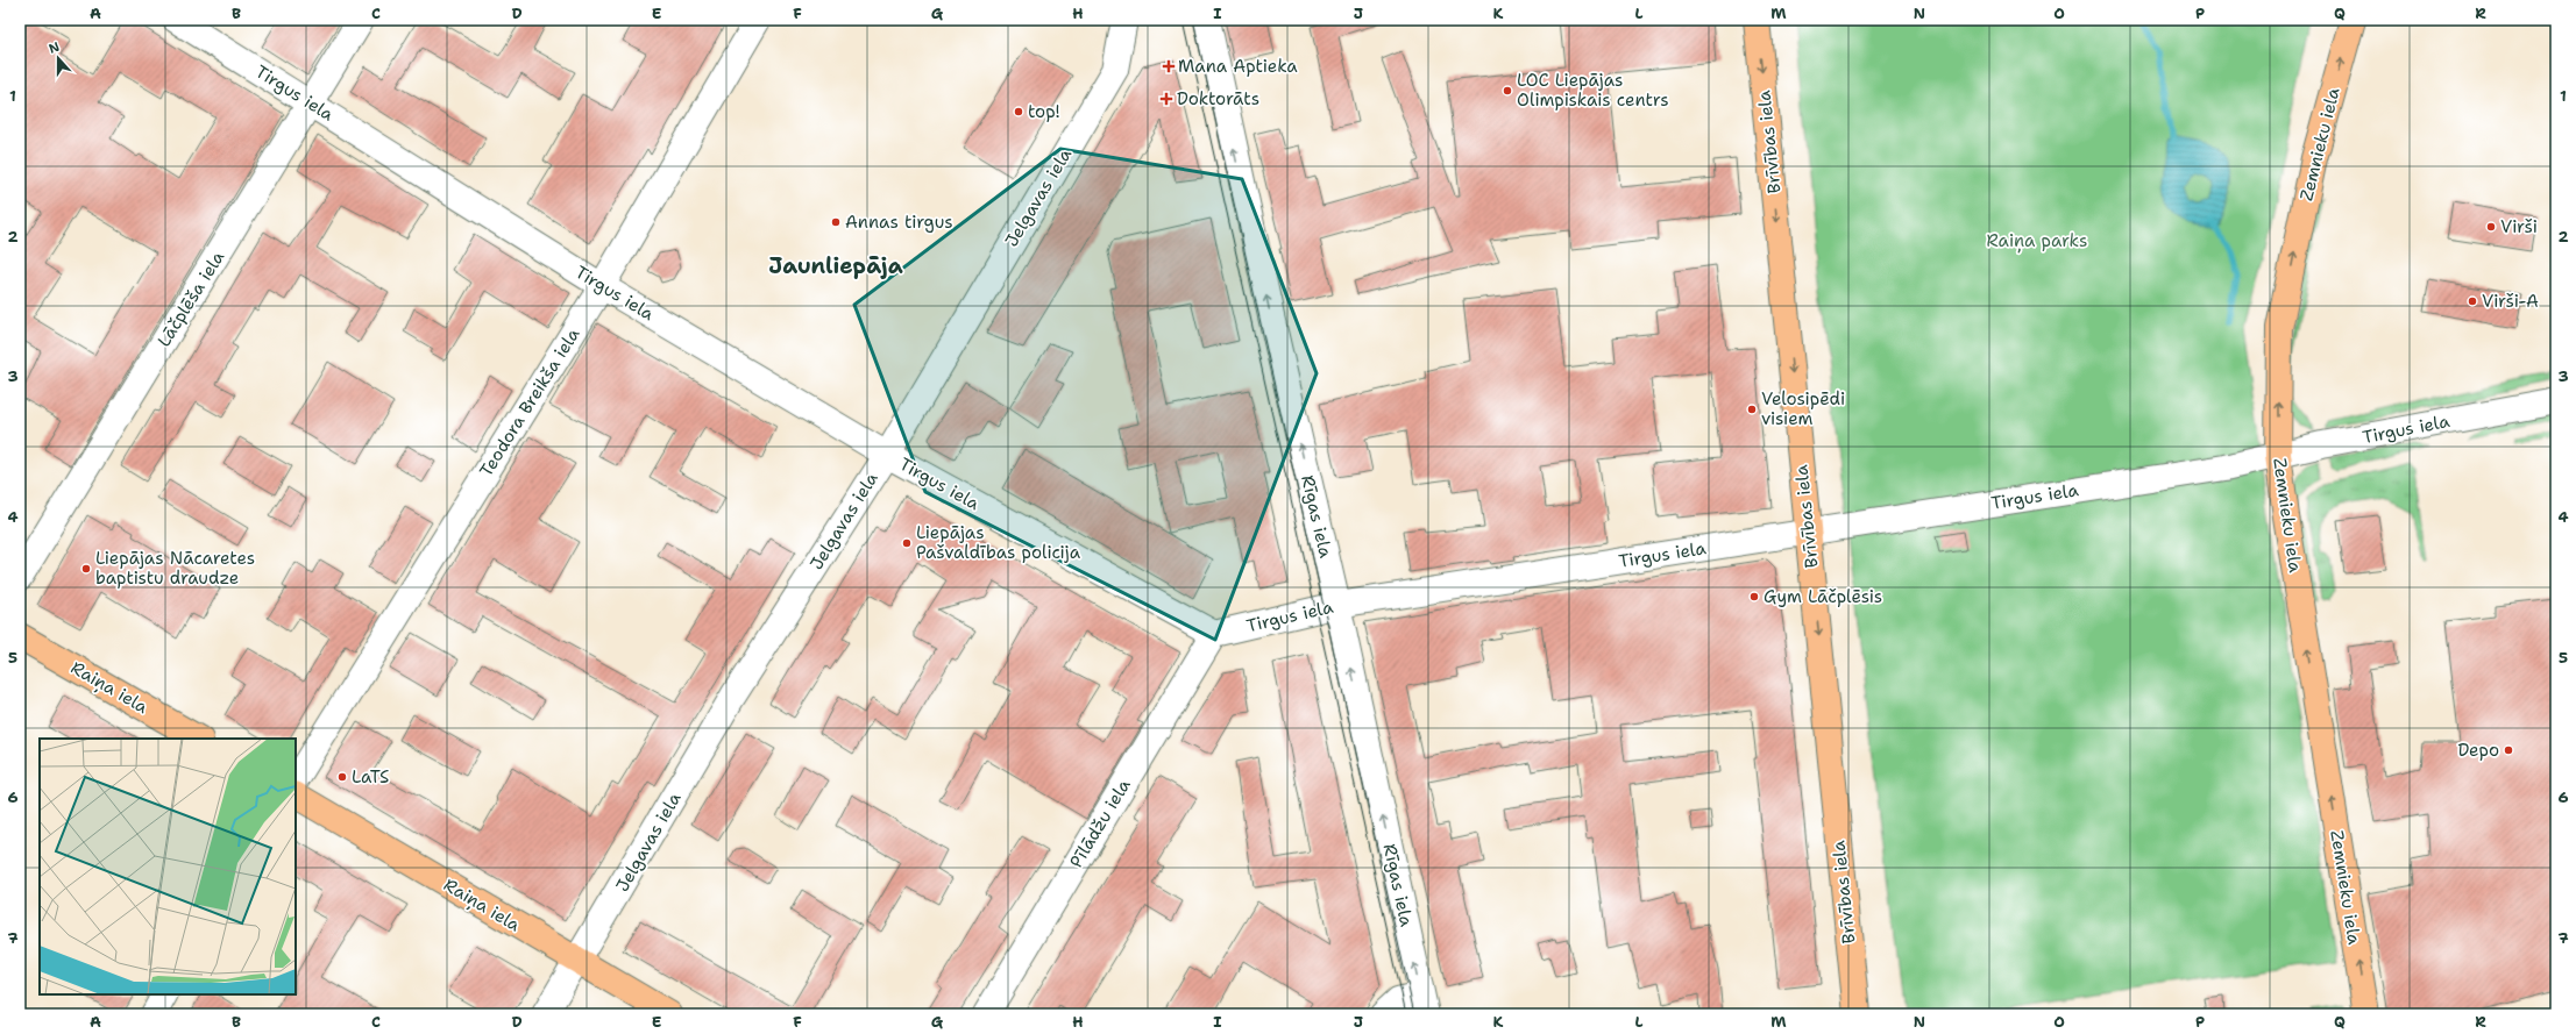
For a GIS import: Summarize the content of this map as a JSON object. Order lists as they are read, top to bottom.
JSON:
{
  "streets": {
    "main road": ["Brīvības iela", "Zemnieku iela", "Raiņa iela"],
    "street": [
      "Tirgus iela",
      "Jelgavas iela",
      "Lāčplēša iela",
      "Teodora Breikša iela",
      "Rīgas iela",
      "Pīlādžu iela"
    ]
  },
  "crossings": [
    ["Tirgus iela", "Brīvības iela"],
    ["Tirgus iela", "Zemnieku iela"],
    ["Tirgus iela", "Jelgavas iela"],
    ["Tirgus iela", "Lāčplēša iela"],
    ["Tirgus iela", "Teodora Breikša iela"],
    ["Tirgus iela", "Rīgas iela"],
    ["Tirgus iela", "Pīlādžu iela"],
    ["Jelgavas iela", "Raiņa iela"]
  ],
  "one_way": ["Brīvības iela", "Zemnieku iela", "Rīgas iela"],
  "districts": ["Jaunliepāja"],
  "parks": ["Raiņa parks"],
  "places": {
    "health": ["Mana Aptieka", "Doktorāts"],
    "other": [
      "LOC Liepājas Olimpiskais centrs",
      "top!",
      "Annas tirgus",
      "Virši",
      "Virši-A",
      "Velosipēdi visiem",
      "Liepājas Pašvaldības policija",
      "Liepājas Nācaretes baptistu draudze",
      "Gym Lāčplēsis",
      "Depo",
      "LaTS"
    ]
  },
  "north": "top",
  "grid": {
    "columns": [
      "A",
      "B",
      "C",
      "D",
      "E",
      "F",
      "G",
      "H",
      "I",
      "J",
      "K",
      "L",
      "M",
      "N",
      "O",
      "P",
      "Q",
      "R"
    ],
    "rows": [
      "1",
      "2",
      "3",
      "4",
      "5",
      "6",
      "7"
    ]
  }
}
